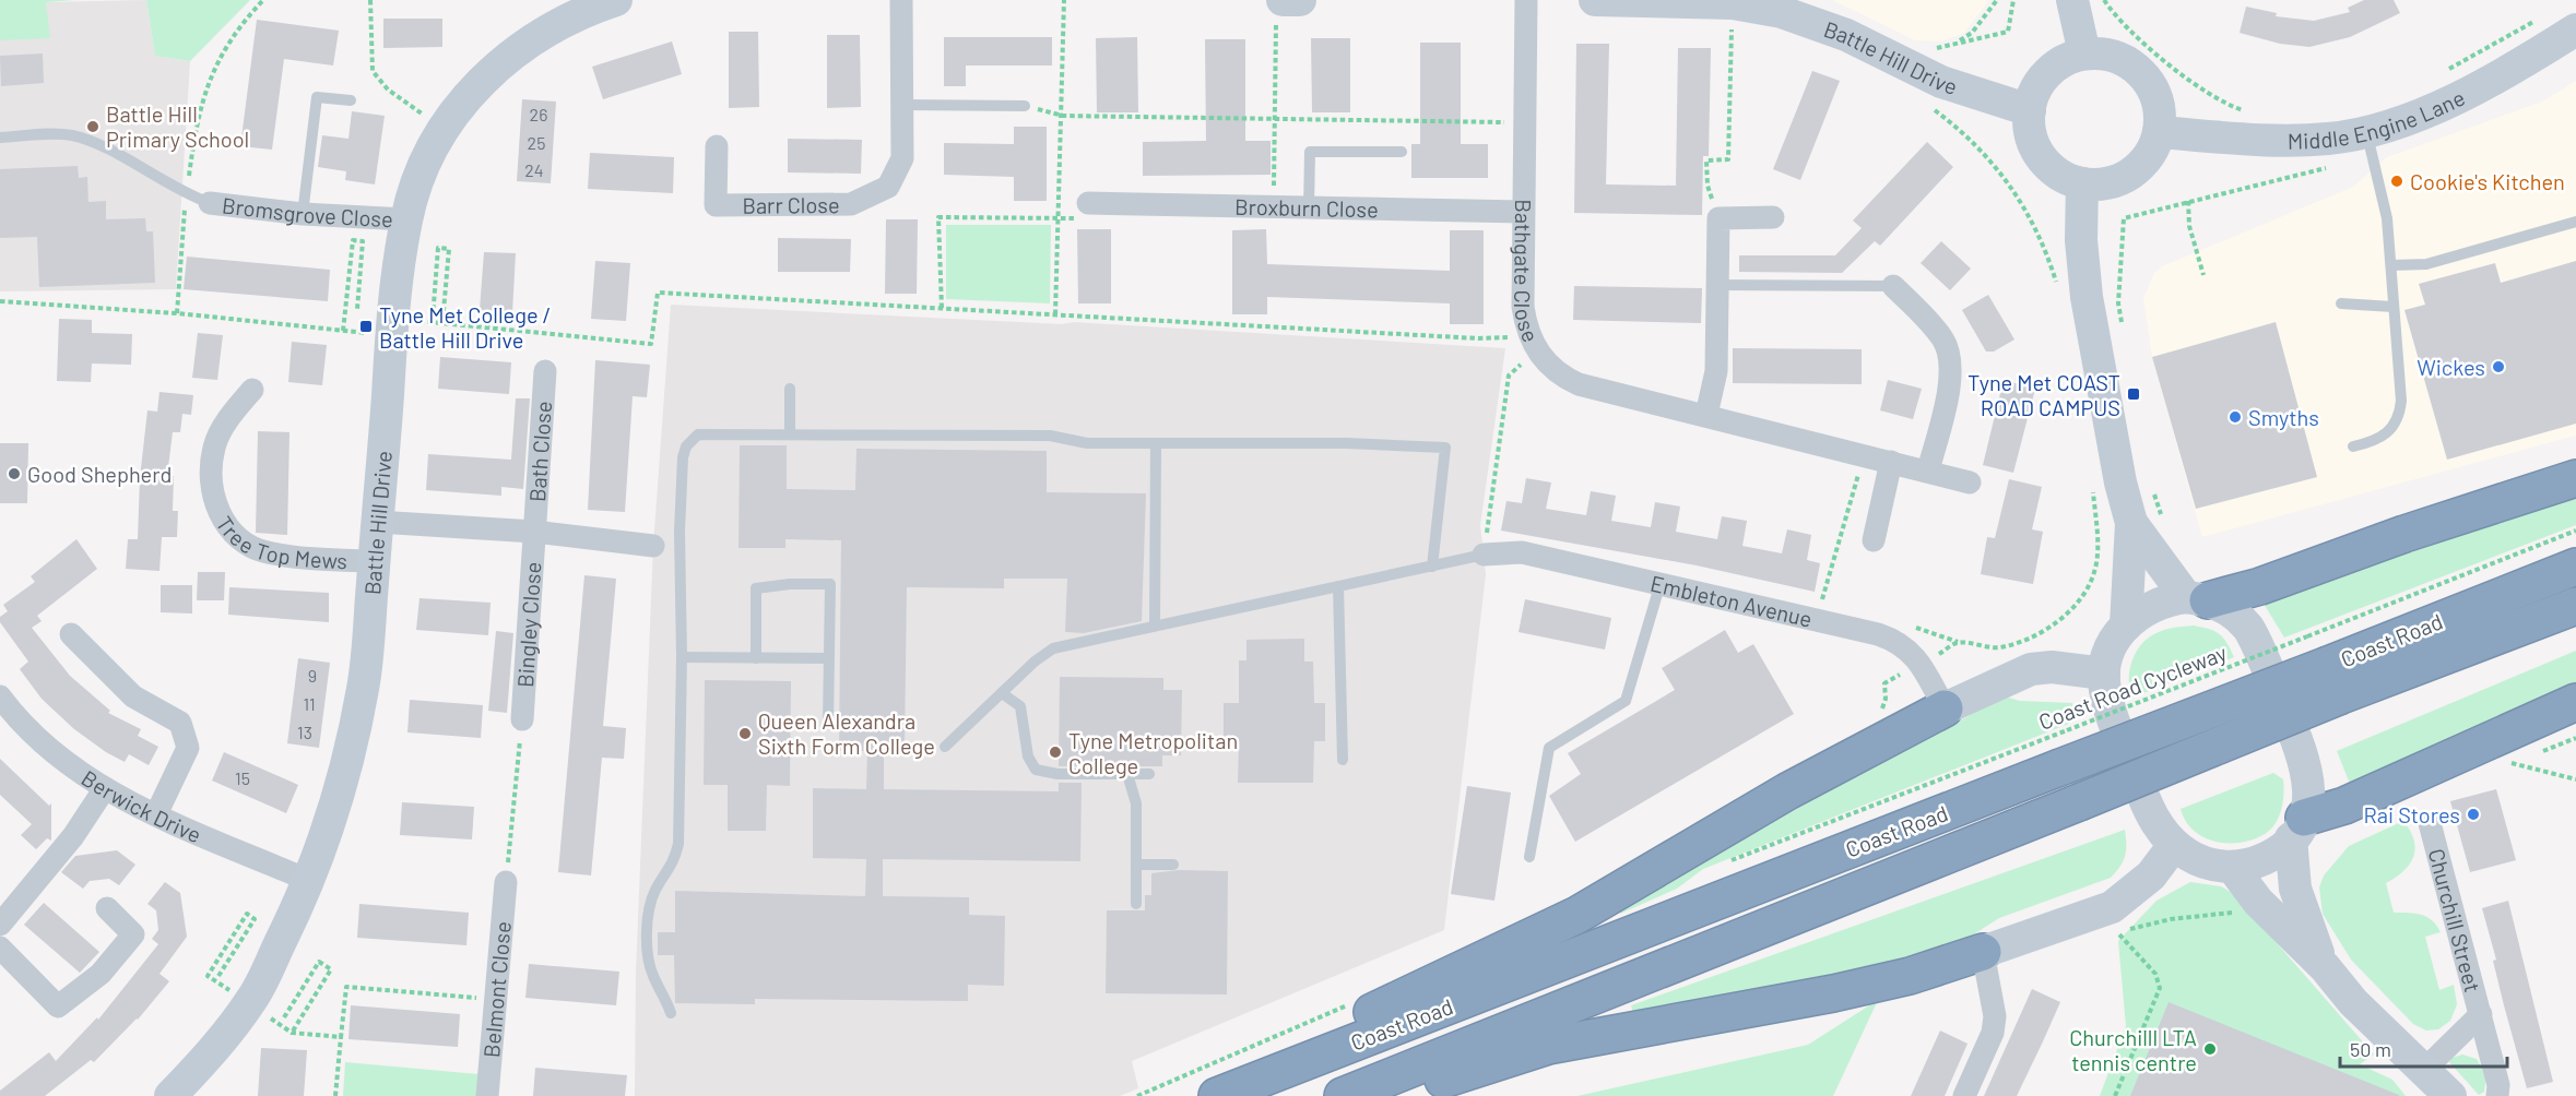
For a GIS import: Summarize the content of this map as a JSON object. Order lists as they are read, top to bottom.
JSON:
{
  "streets": {
    "highway": ["Coast Road"],
    "street": [
      "Battle Hill Drive",
      "Middle Engine Lane",
      "Barr Close",
      "Broxburn Close",
      "Bromsgrove Close",
      "Bathgate Close",
      "Bath Close",
      "Tree Top Mews",
      "Embleton Avenue",
      "Bingley Close",
      "Berwick Drive",
      "Churchill Street",
      "Belmont Close"
    ],
    "path": ["Coast Road Cycleway"]
  },
  "crossings": [
    ["Battle Hill Drive", "Middle Engine Lane"],
    ["Battle Hill Drive", "Bromsgrove Close"],
    ["Battle Hill Drive", "Tree Top Mews"],
    ["Battle Hill Drive", "Berwick Drive"],
    ["Broxburn Close", "Bathgate Close"],
    ["Bath Close", "Bingley Close"]
  ],
  "places": {
    "other": [
      "Battle Hill Primary School",
      "Cookie's Kitchen",
      "Wickes",
      "Smyths",
      "Good Shepherd",
      "Queen Alexandra Sixth Form College",
      "Tyne Metropolitan College",
      "Rai Stores",
      "Churchilll LTA tennis centre"
    ],
    "transit": ["Tyne Met College / Battle Hill Drive", "Tyne Met COAST ROAD CAMPUS"]
  },
  "house_numbers": [
    "26",
    "25",
    "24",
    "9",
    "11",
    "13",
    "15"
  ],
  "scale_bar": "50 m"
}
